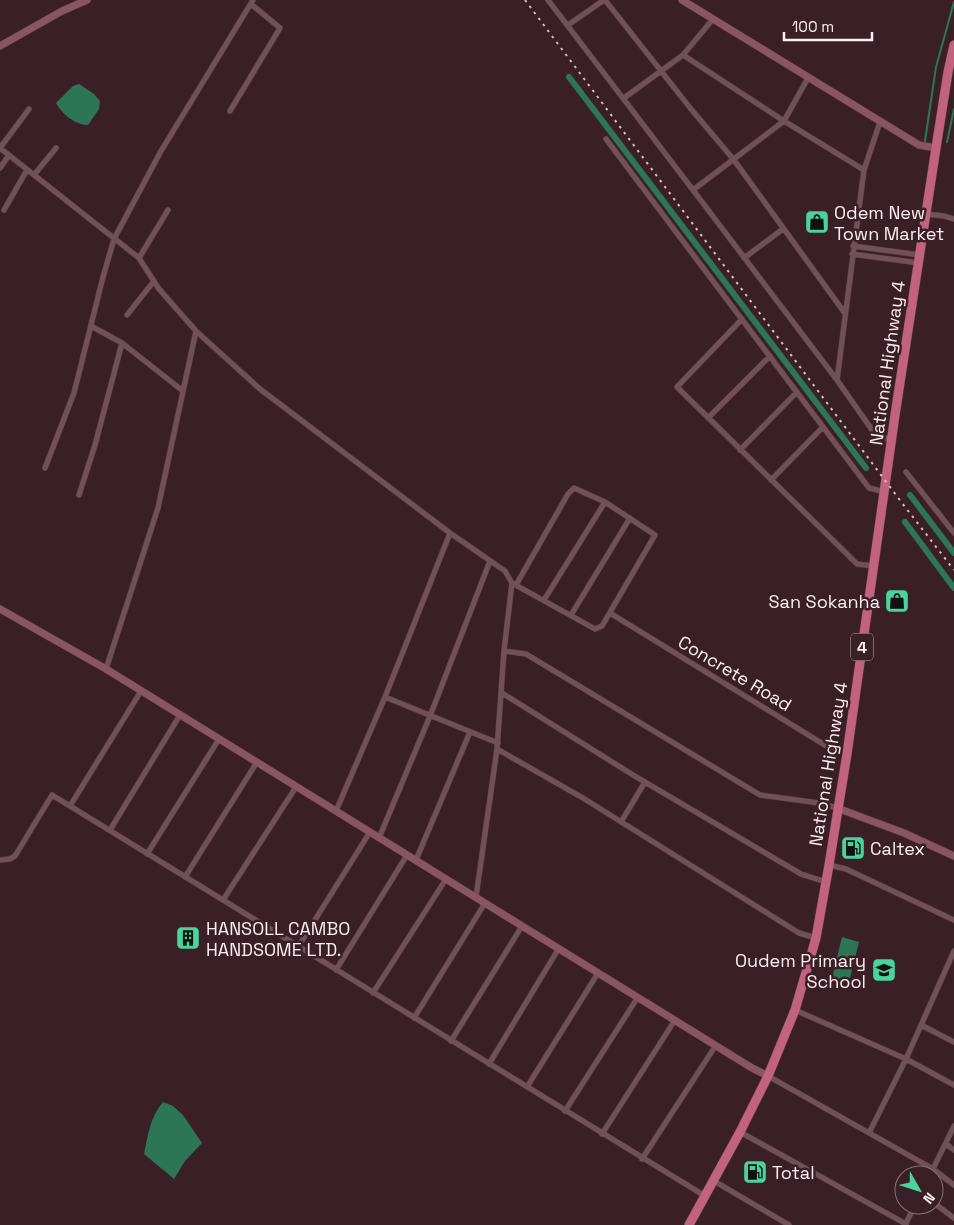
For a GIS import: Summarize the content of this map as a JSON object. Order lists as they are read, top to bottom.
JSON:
{
  "streets": {
    "highway": ["National Highway 4", "4"],
    "street": ["Concrete Road"]
  },
  "crossings": [
    ["National Highway 4", "Concrete Road"]
  ],
  "places": {
    "shop": ["Odem New Town Market", "San Sokanha"],
    "fuel station": ["Caltex", "Total"],
    "building": ["HANSOLL CAMBO HANDSOME LTD."],
    "school or university": ["Oudem Primary School"]
  },
  "scale_bar": "100 m",
  "north": "bottom right"
}
